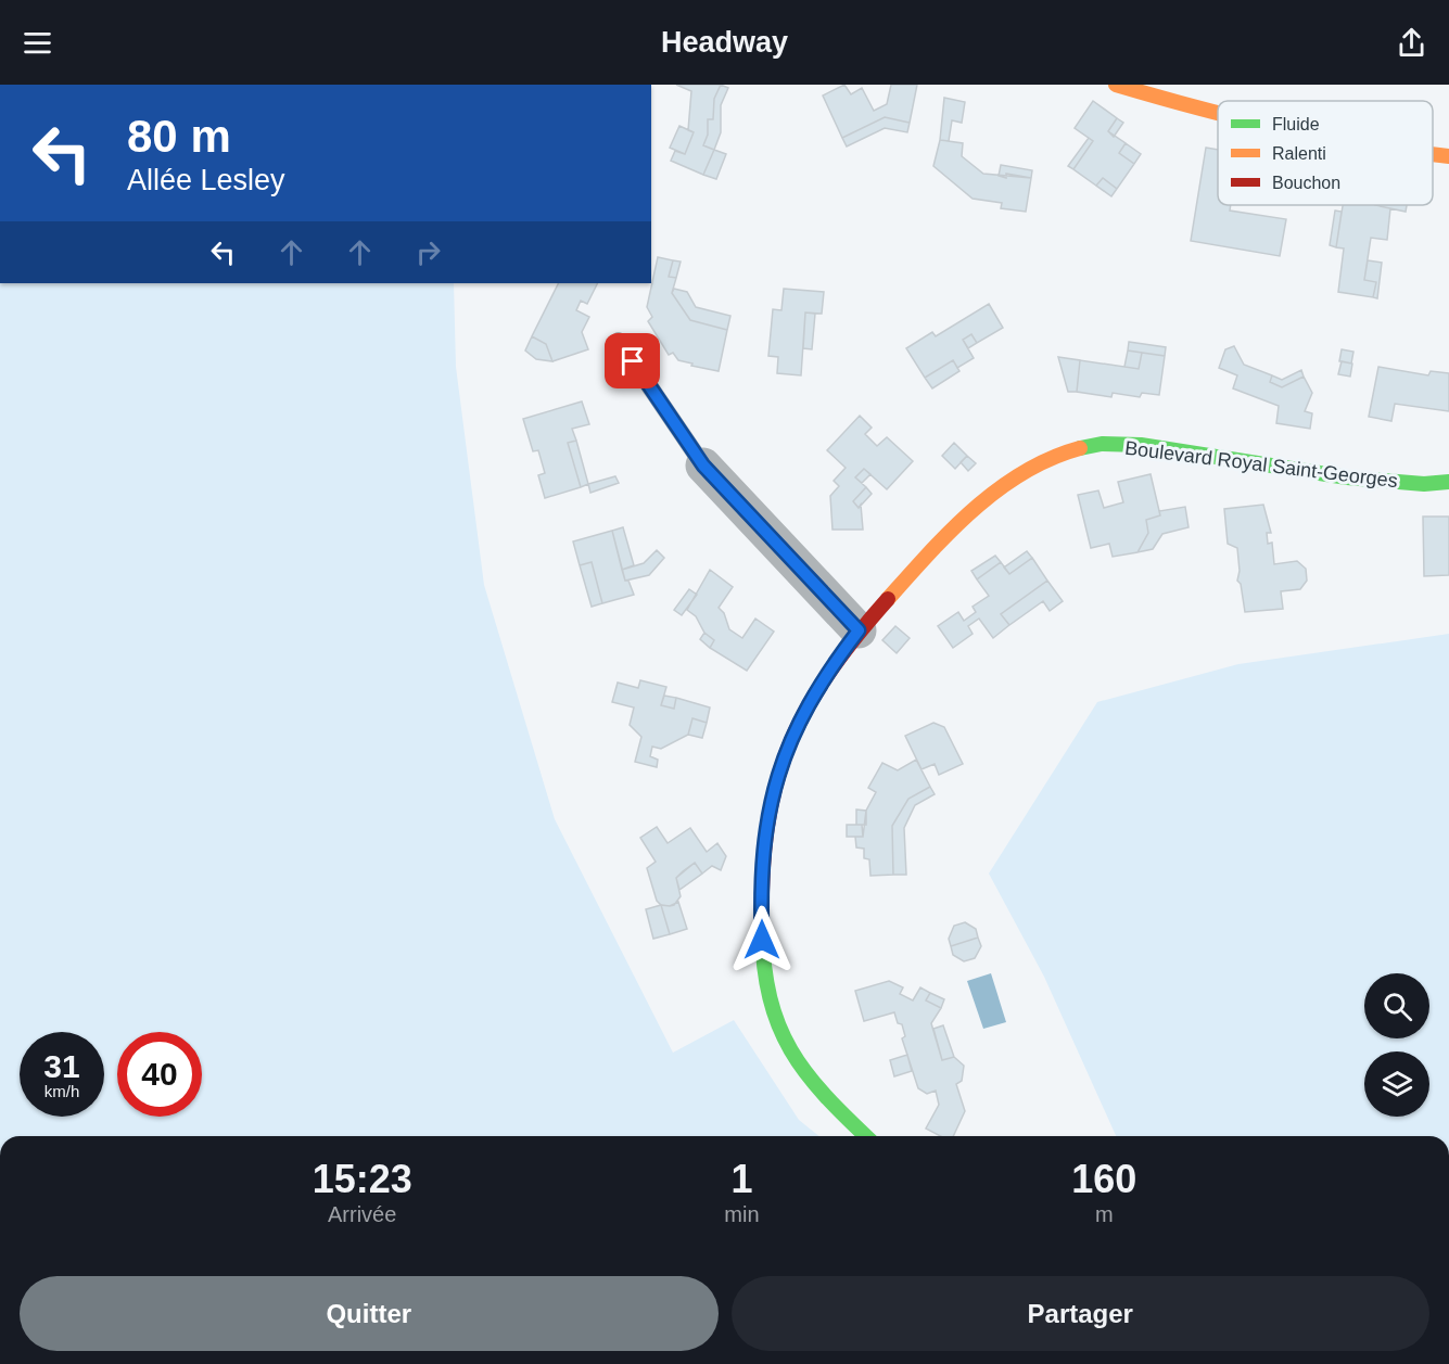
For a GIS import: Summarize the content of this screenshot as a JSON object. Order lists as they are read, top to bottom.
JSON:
{
  "streets": {
    "street": ["Boulevard Royal Saint-Georges"]
  },
  "legend": ["Fluide", "Ralenti", "Bouchon"],
  "page": {
    "header": "Headway",
    "turn": ["80 m", "Allée Lesley"],
    "speed": "31 km/h",
    "limit": "40",
    "eta": [
      "15:23",
      "Arrivée",
      "1",
      "min",
      "160",
      "m"
    ],
    "buttons": ["Quitter", "Partager"]
  }
}
